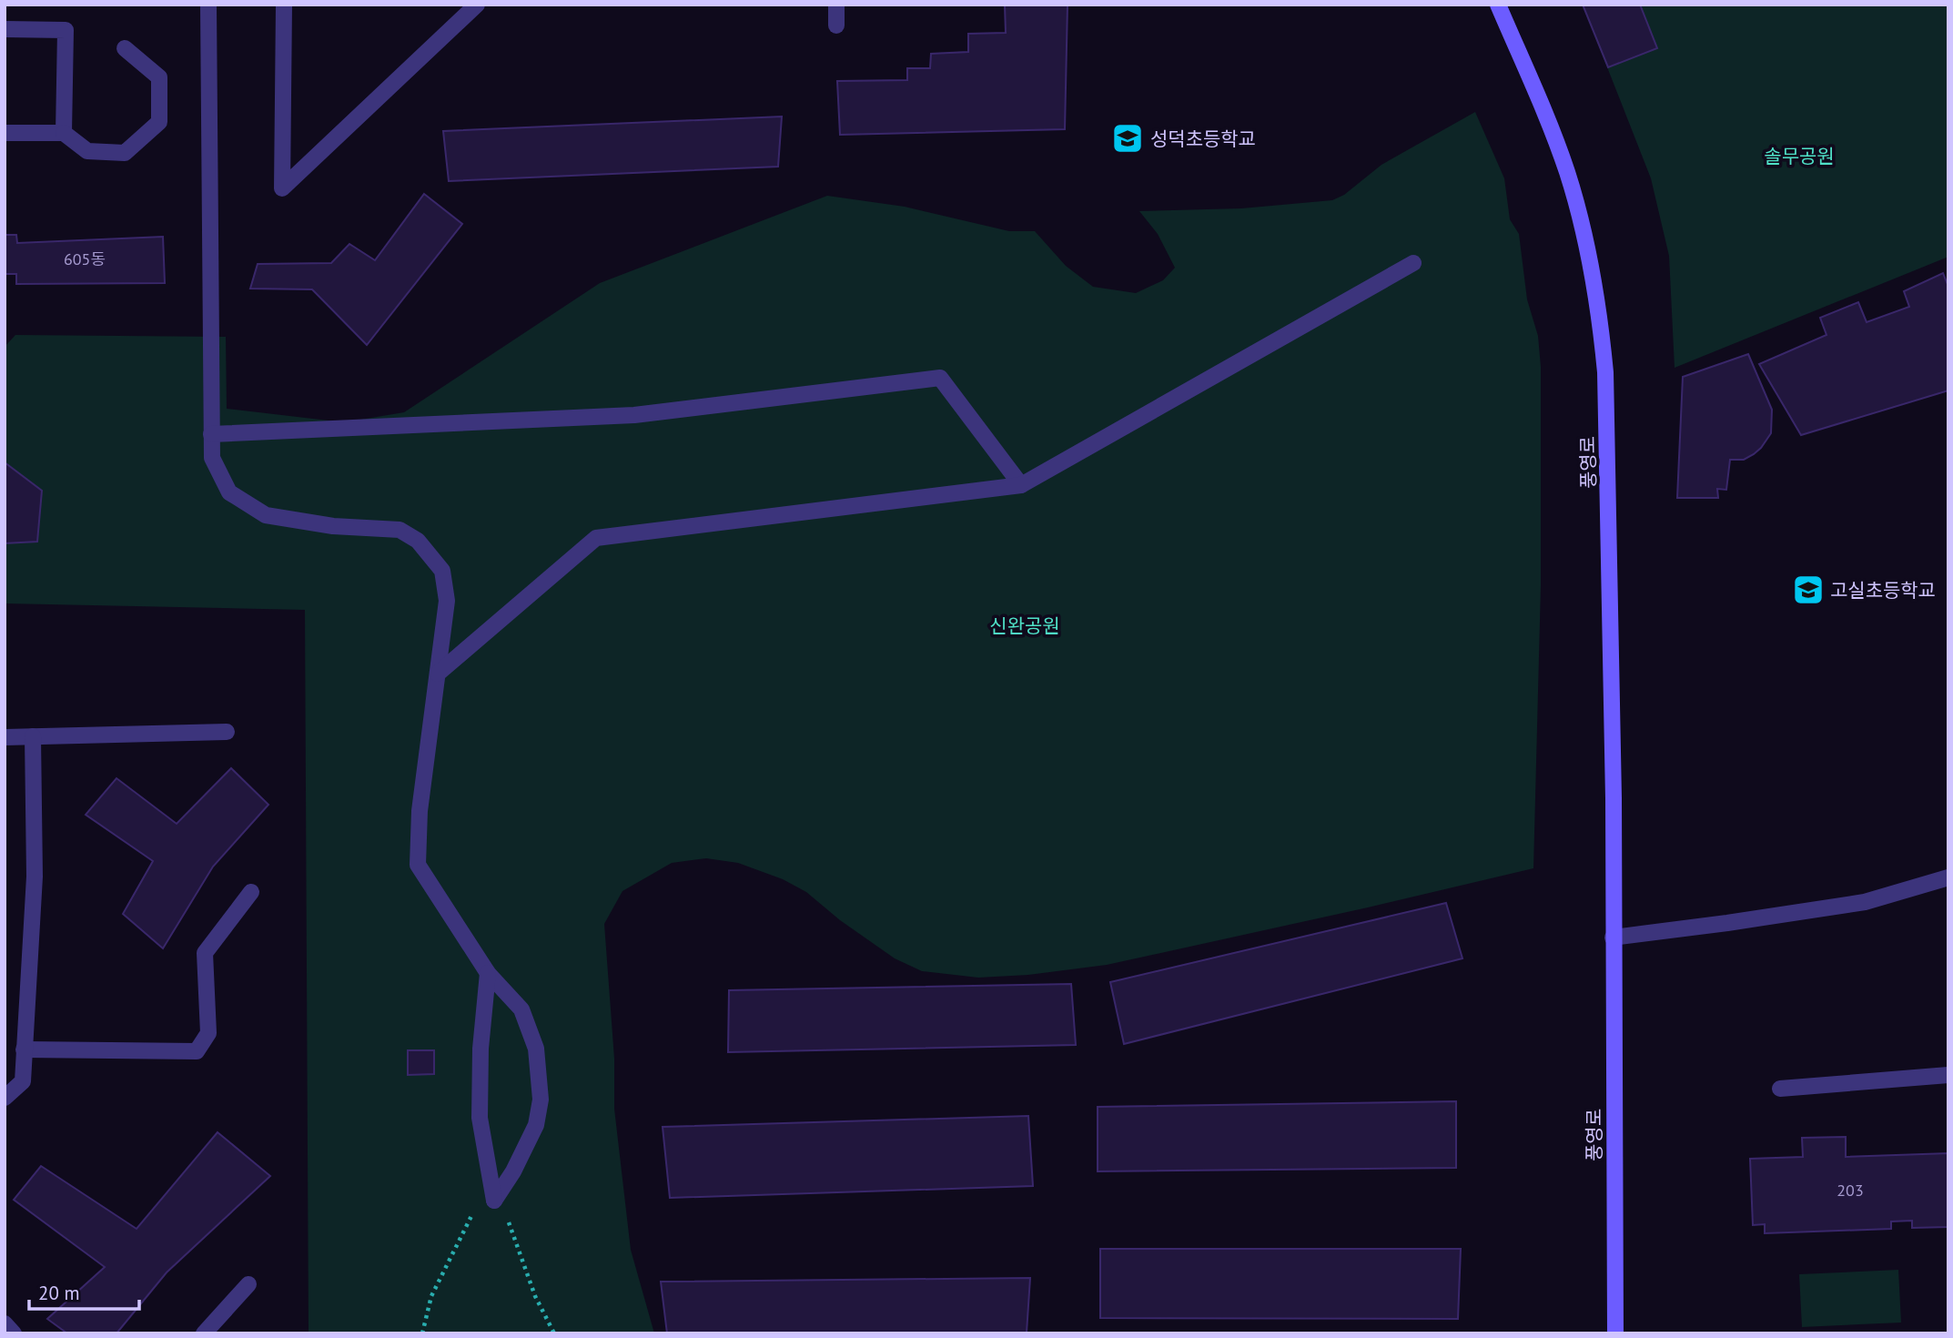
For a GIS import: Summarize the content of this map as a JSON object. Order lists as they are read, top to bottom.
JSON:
{
  "streets": {
    "main road": ["풍영로"]
  },
  "parks": ["솔무공원", "신완공원"],
  "places": {
    "school or university": ["성덕초등학교", "고실초등학교"]
  },
  "house_numbers": ["605동", "203"],
  "scale_bar": "20 m"
}
